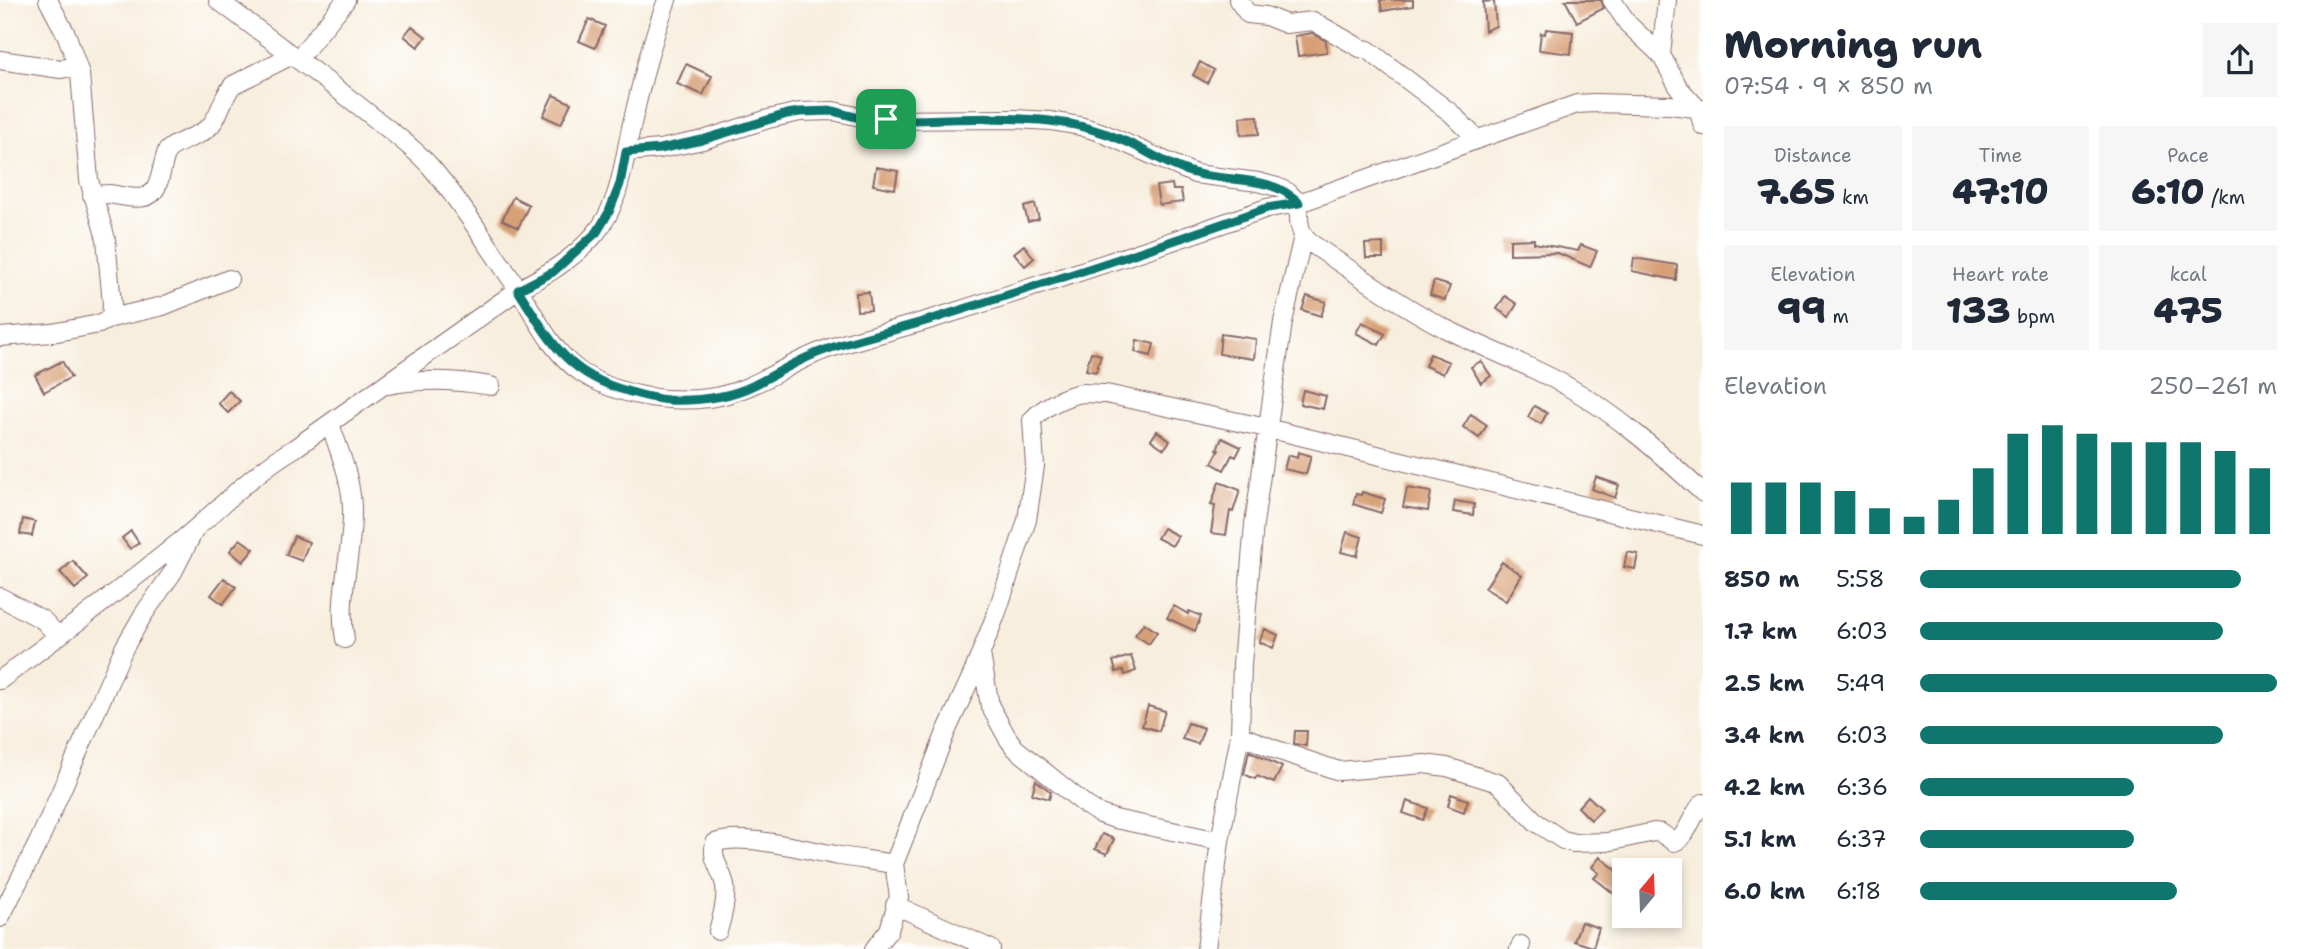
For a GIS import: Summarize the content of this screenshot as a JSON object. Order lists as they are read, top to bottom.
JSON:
{
  "north": "top",
  "page": {
    "heading": ["Morning run", "07:54 · 9 × 850 m"],
    "stats": [
      ["Distance", "7.65 km"],
      ["Time", "47:10"],
      ["Pace", "6:10 /km"],
      ["Elevation", "99 m"],
      ["Heart rate", "133 bpm"],
      ["kcal", "475"]
    ],
    "chart": ["Elevation", "250–261 m"],
    "list": [
      {
        "name": "850 m",
        "note": "5:58"
      },
      {
        "name": "1.7 km",
        "note": "6:03"
      },
      {
        "name": "2.5 km",
        "note": "5:49"
      },
      {
        "name": "3.4 km",
        "note": "6:03"
      },
      {
        "name": "4.2 km",
        "note": "6:36"
      },
      {
        "name": "5.1 km",
        "note": "6:37"
      },
      {
        "name": "6.0 km",
        "note": "6:18"
      }
    ]
  }
}
